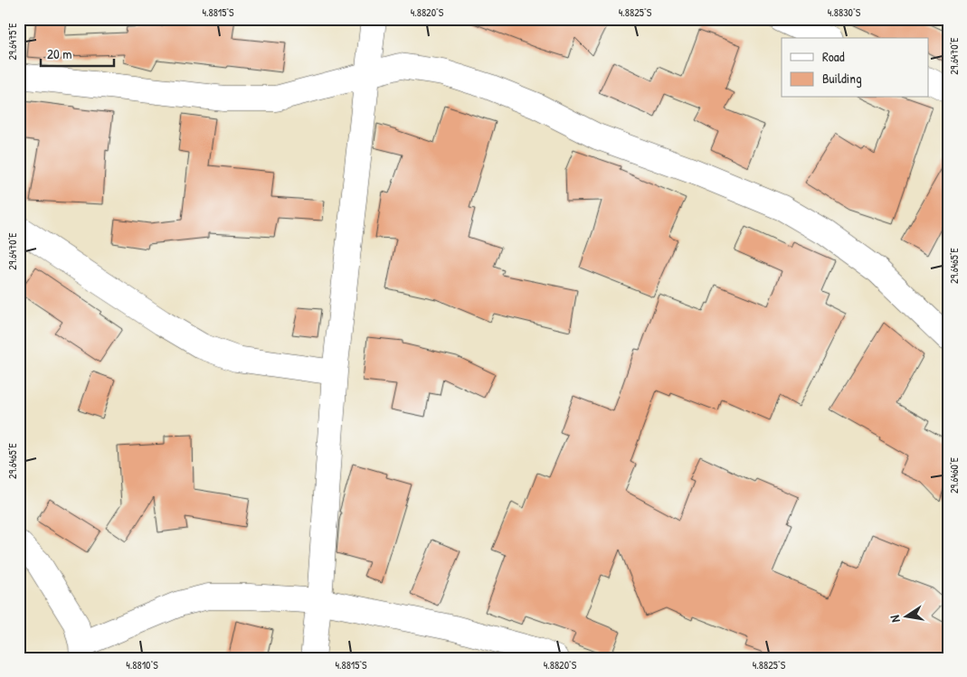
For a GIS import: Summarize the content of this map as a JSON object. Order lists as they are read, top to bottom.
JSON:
{
  "legend": ["Road", "Building"],
  "scale_bar": "20 m",
  "north": "left",
  "coordinates": [
    "4.8815°S",
    "4.8820°S",
    "4.8825°S",
    "4.8830°S",
    "29.6475°E",
    "29.6470°E",
    "29.6465°E",
    "29.6460°E",
    "4.8810°S"
  ]
}
